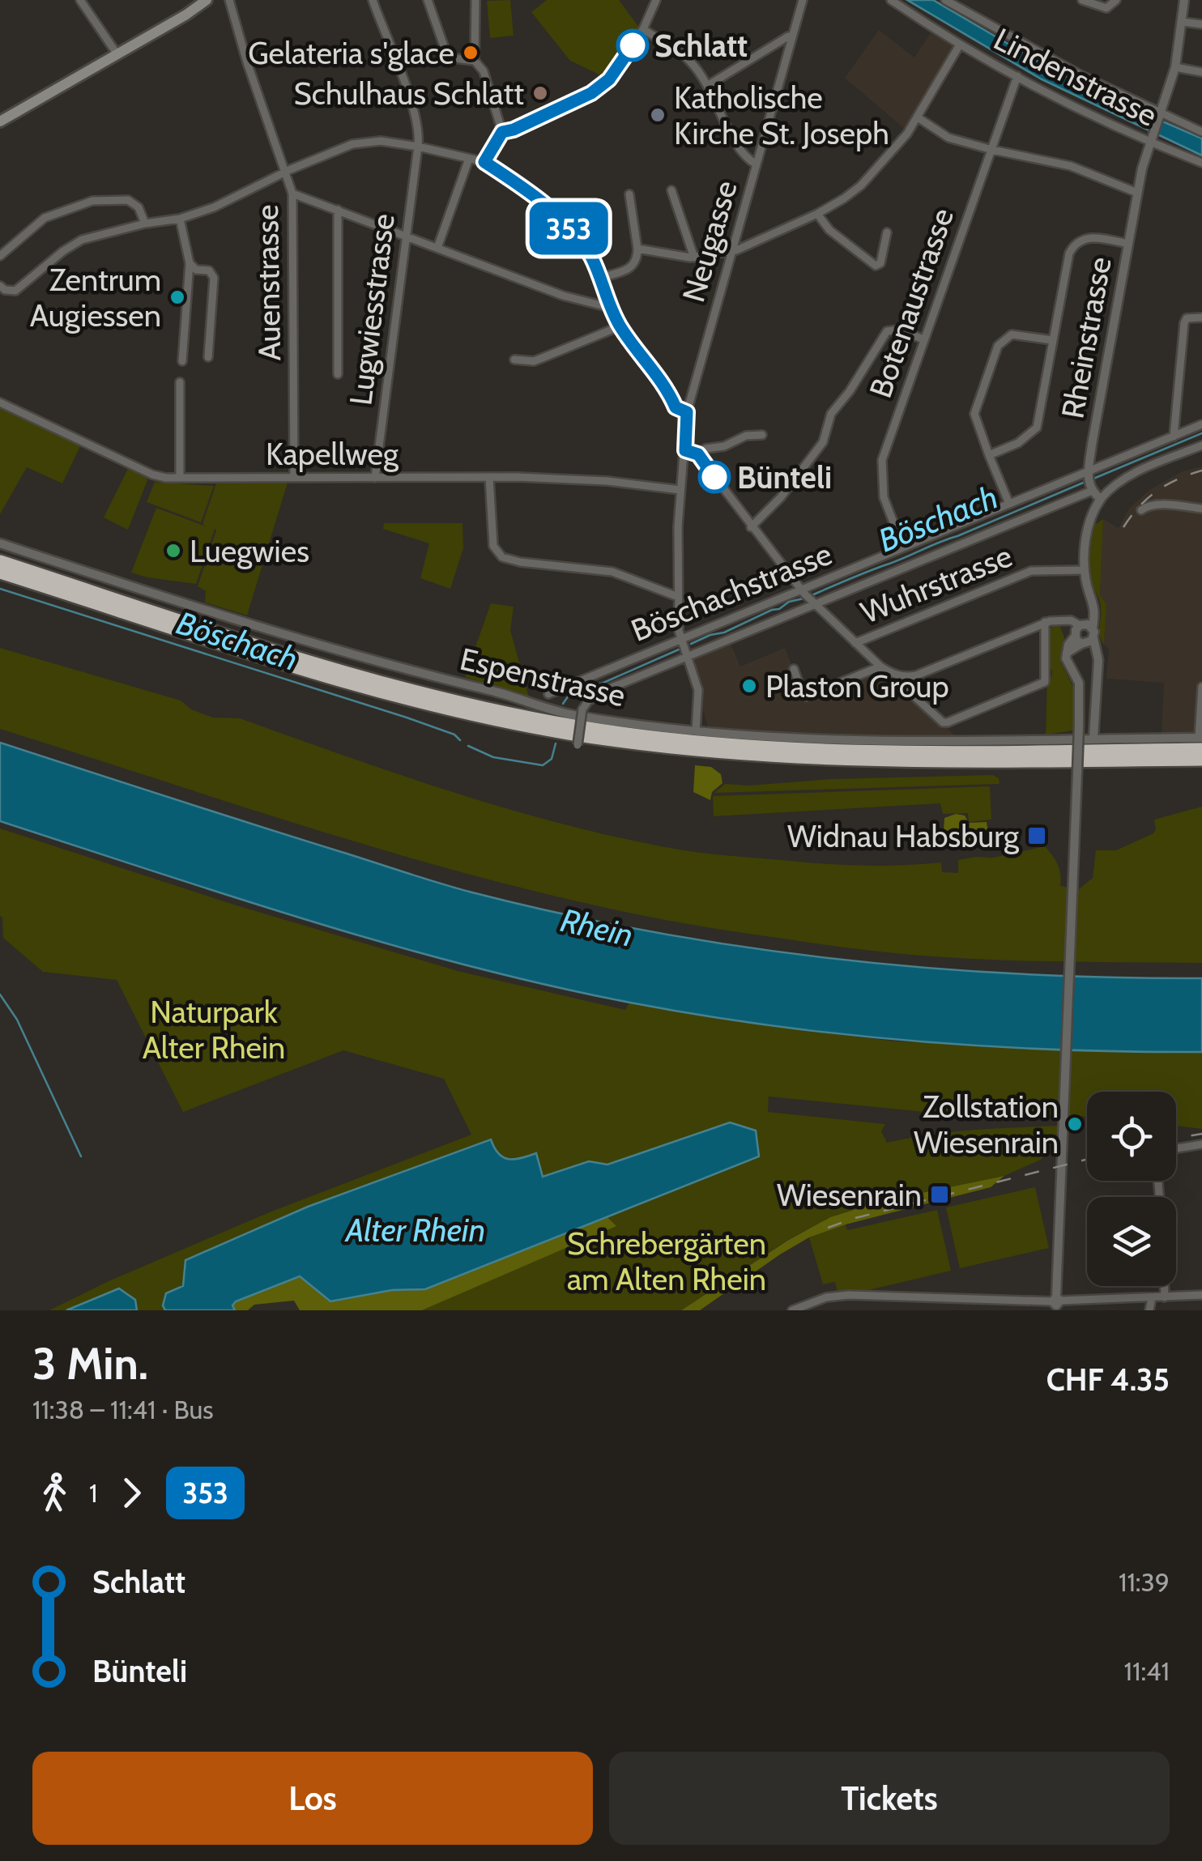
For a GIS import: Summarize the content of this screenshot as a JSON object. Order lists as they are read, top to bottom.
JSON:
{
  "streets": {
    "street": [
      "Lindenstrasse",
      "Neugasse",
      "Auenstrasse",
      "Botenaustrasse",
      "Lugwiesstrasse",
      "Rheinstrasse",
      "Kapellweg",
      "Wuhrstrasse",
      "Böschachstrasse",
      "Espenstrasse"
    ]
  },
  "crossings": [
    ["Lindenstrasse", "Botenaustrasse"],
    ["Lindenstrasse", "Rheinstrasse"],
    ["Neugasse", "Kapellweg"],
    ["Neugasse", "Böschachstrasse"],
    ["Neugasse", "Espenstrasse"],
    ["Auenstrasse", "Kapellweg"],
    ["Botenaustrasse", "Böschachstrasse"],
    ["Lugwiesstrasse", "Kapellweg"],
    ["Rheinstrasse", "Böschachstrasse"]
  ],
  "water": ["Böschach", "Rhein", "Alter Rhein"],
  "parks": ["Naturpark Alter Rhein", "Schrebergärten am Alten Rhein"],
  "places": {
    "other": [
      "Schlatt",
      "Gelateria s'glace",
      "Schulhaus Schlatt",
      "Katholische Kirche St. Joseph",
      "Zentrum Augiessen",
      "Bünteli",
      "Luegwies",
      "Plaston Group",
      "Zollstation Wiesenrain"
    ],
    "transit": ["Widnau Habsburg", "Wiesenrain"]
  },
  "lines": ["bus line 353"],
  "page": {
    "on_map": "353",
    "heading": ["3 Min.", "11:38 – 11:41 · Bus", "CHF 4.35"],
    "legs": ["1", "353"],
    "list": [
      {
        "name": "Schlatt",
        "value": "11:39"
      },
      {
        "name": "Bünteli",
        "value": "11:41"
      }
    ],
    "buttons": ["Los", "Tickets"]
  }
}
